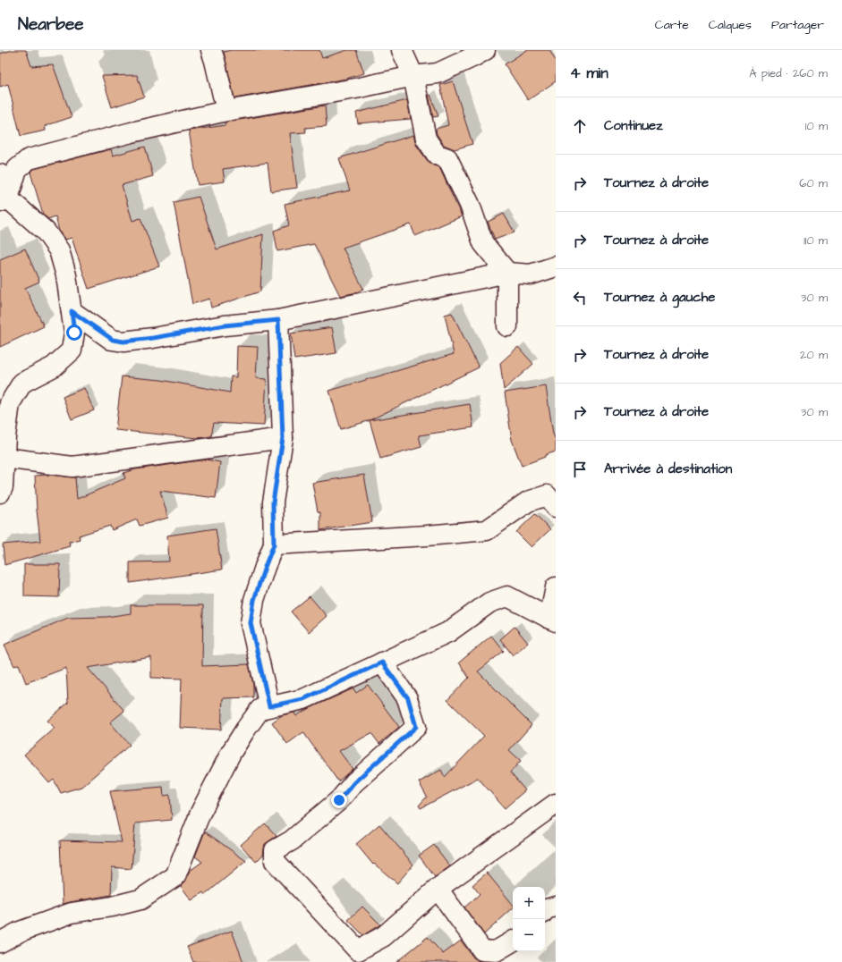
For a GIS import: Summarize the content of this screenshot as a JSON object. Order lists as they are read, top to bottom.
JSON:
{
  "page": {
    "header": "Nearbee",
    "nav": ["Carte", "Calques", "Partager"],
    "heading": ["4 min", "À pied · 260 m"],
    "list": [
      ["Continuez", "10 m"],
      ["Tournez à droite", "60 m"],
      ["Tournez à droite", "110 m"],
      ["Tournez à gauche", "30 m"],
      ["Tournez à droite", "20 m"],
      ["Tournez à droite", "30 m"],
      "Arrivée à destination"
    ],
    "map_buttons": ["+", "−"]
  }
}
